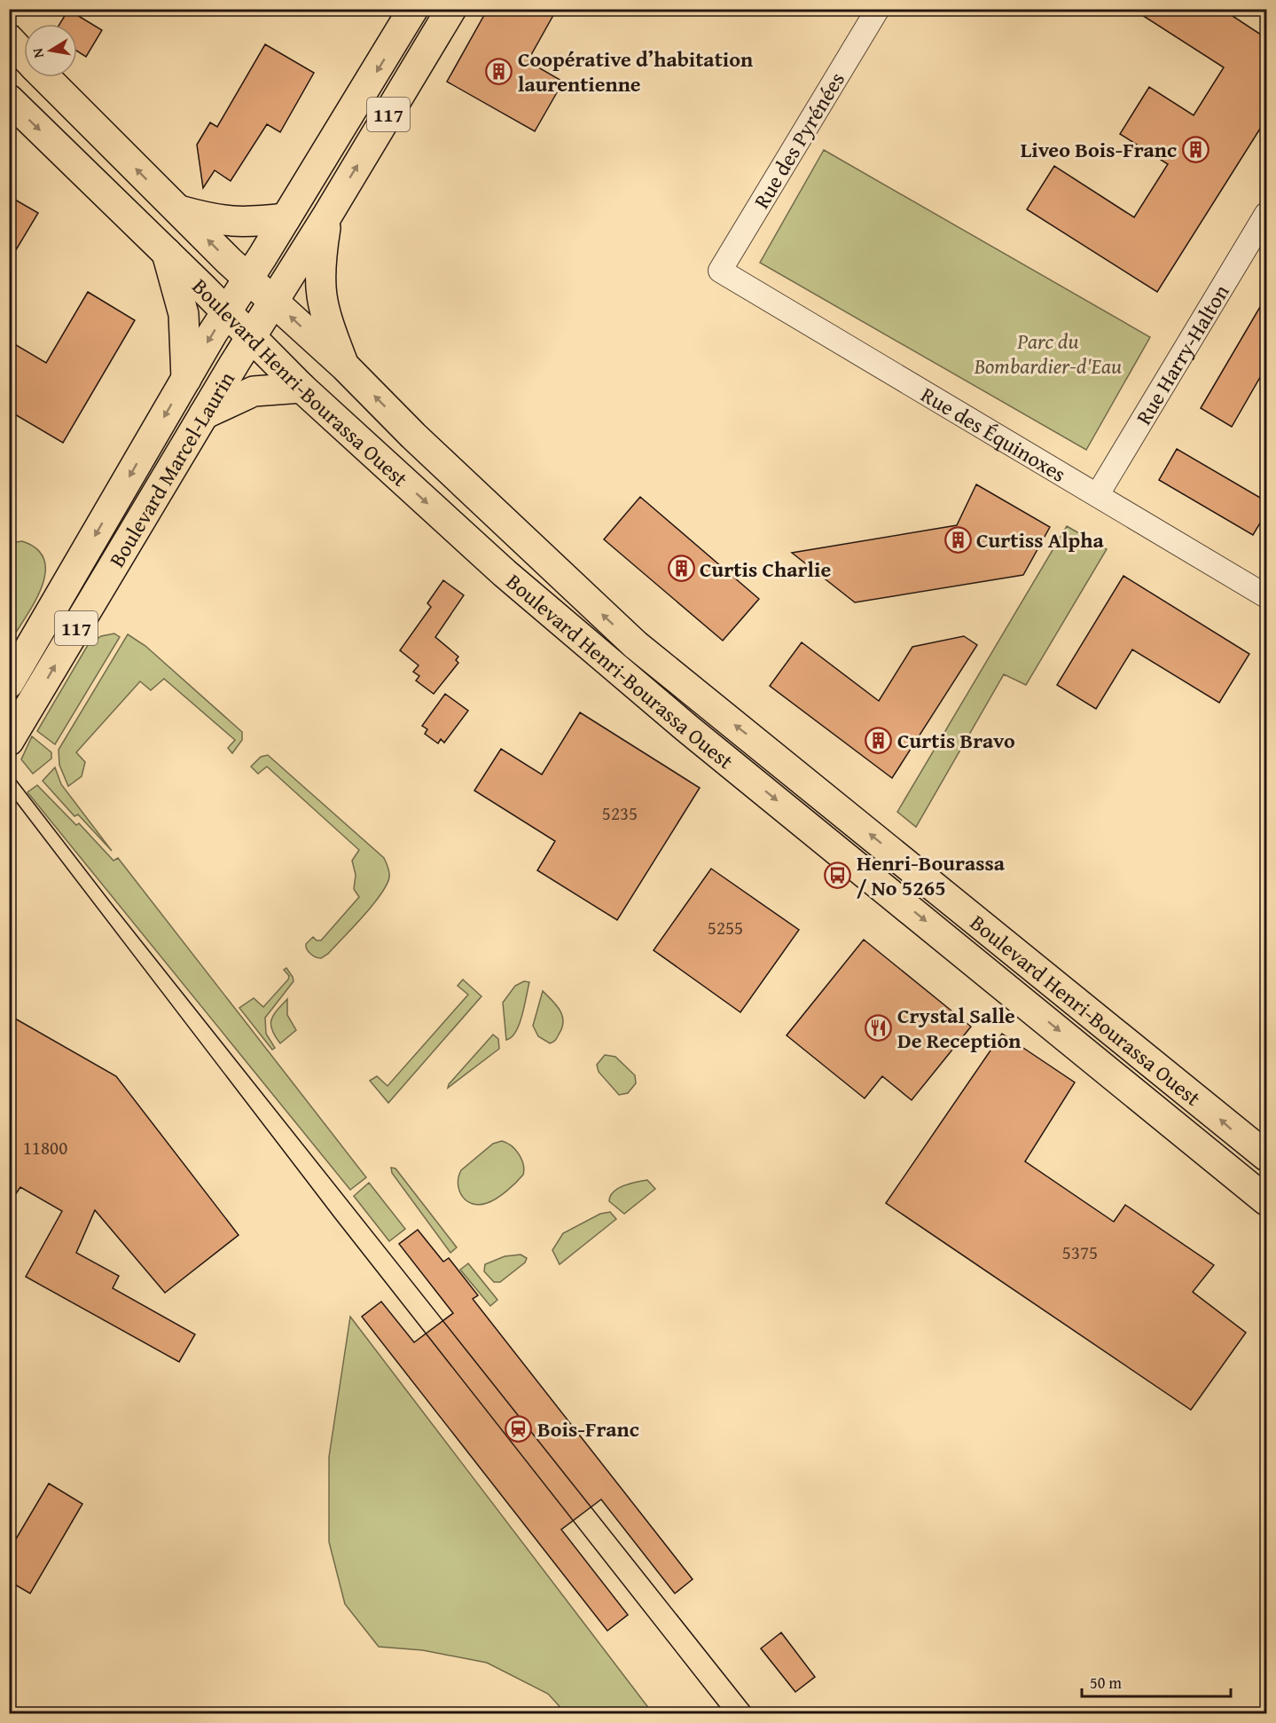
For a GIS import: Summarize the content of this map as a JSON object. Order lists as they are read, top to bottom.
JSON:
{
  "streets": {
    "main road": ["117", "Boulevard Henri-Bourassa Ouest", "Boulevard Marcel-Laurin"],
    "street": ["Rue des Pyrénées", "Rue Harry-Halton", "Rue des Équinoxes"]
  },
  "crossings": [
    ["Rue des Pyrénées", "Rue des Équinoxes"],
    ["Rue Harry-Halton", "Rue des Équinoxes"],
    ["Boulevard Henri-Bourassa Ouest", "Boulevard Marcel-Laurin"]
  ],
  "parks": ["Parc du Bombardier-d'Eau"],
  "places": {
    "building": [
      "Coopérative d’habitation laurentienne",
      "Liveo Bois-Franc",
      "Curtiss Alpha",
      "Curtis Charlie",
      "Curtis Bravo"
    ],
    "bus stop": ["Henri-Bourassa / No 5265"],
    "restaurant": ["Crystal Salle De Reception"],
    "station": ["Bois-Franc"]
  },
  "house_numbers": [
    "5235",
    "5255",
    "11800",
    "5375"
  ],
  "scale_bar": "50 m",
  "north": "left"
}
